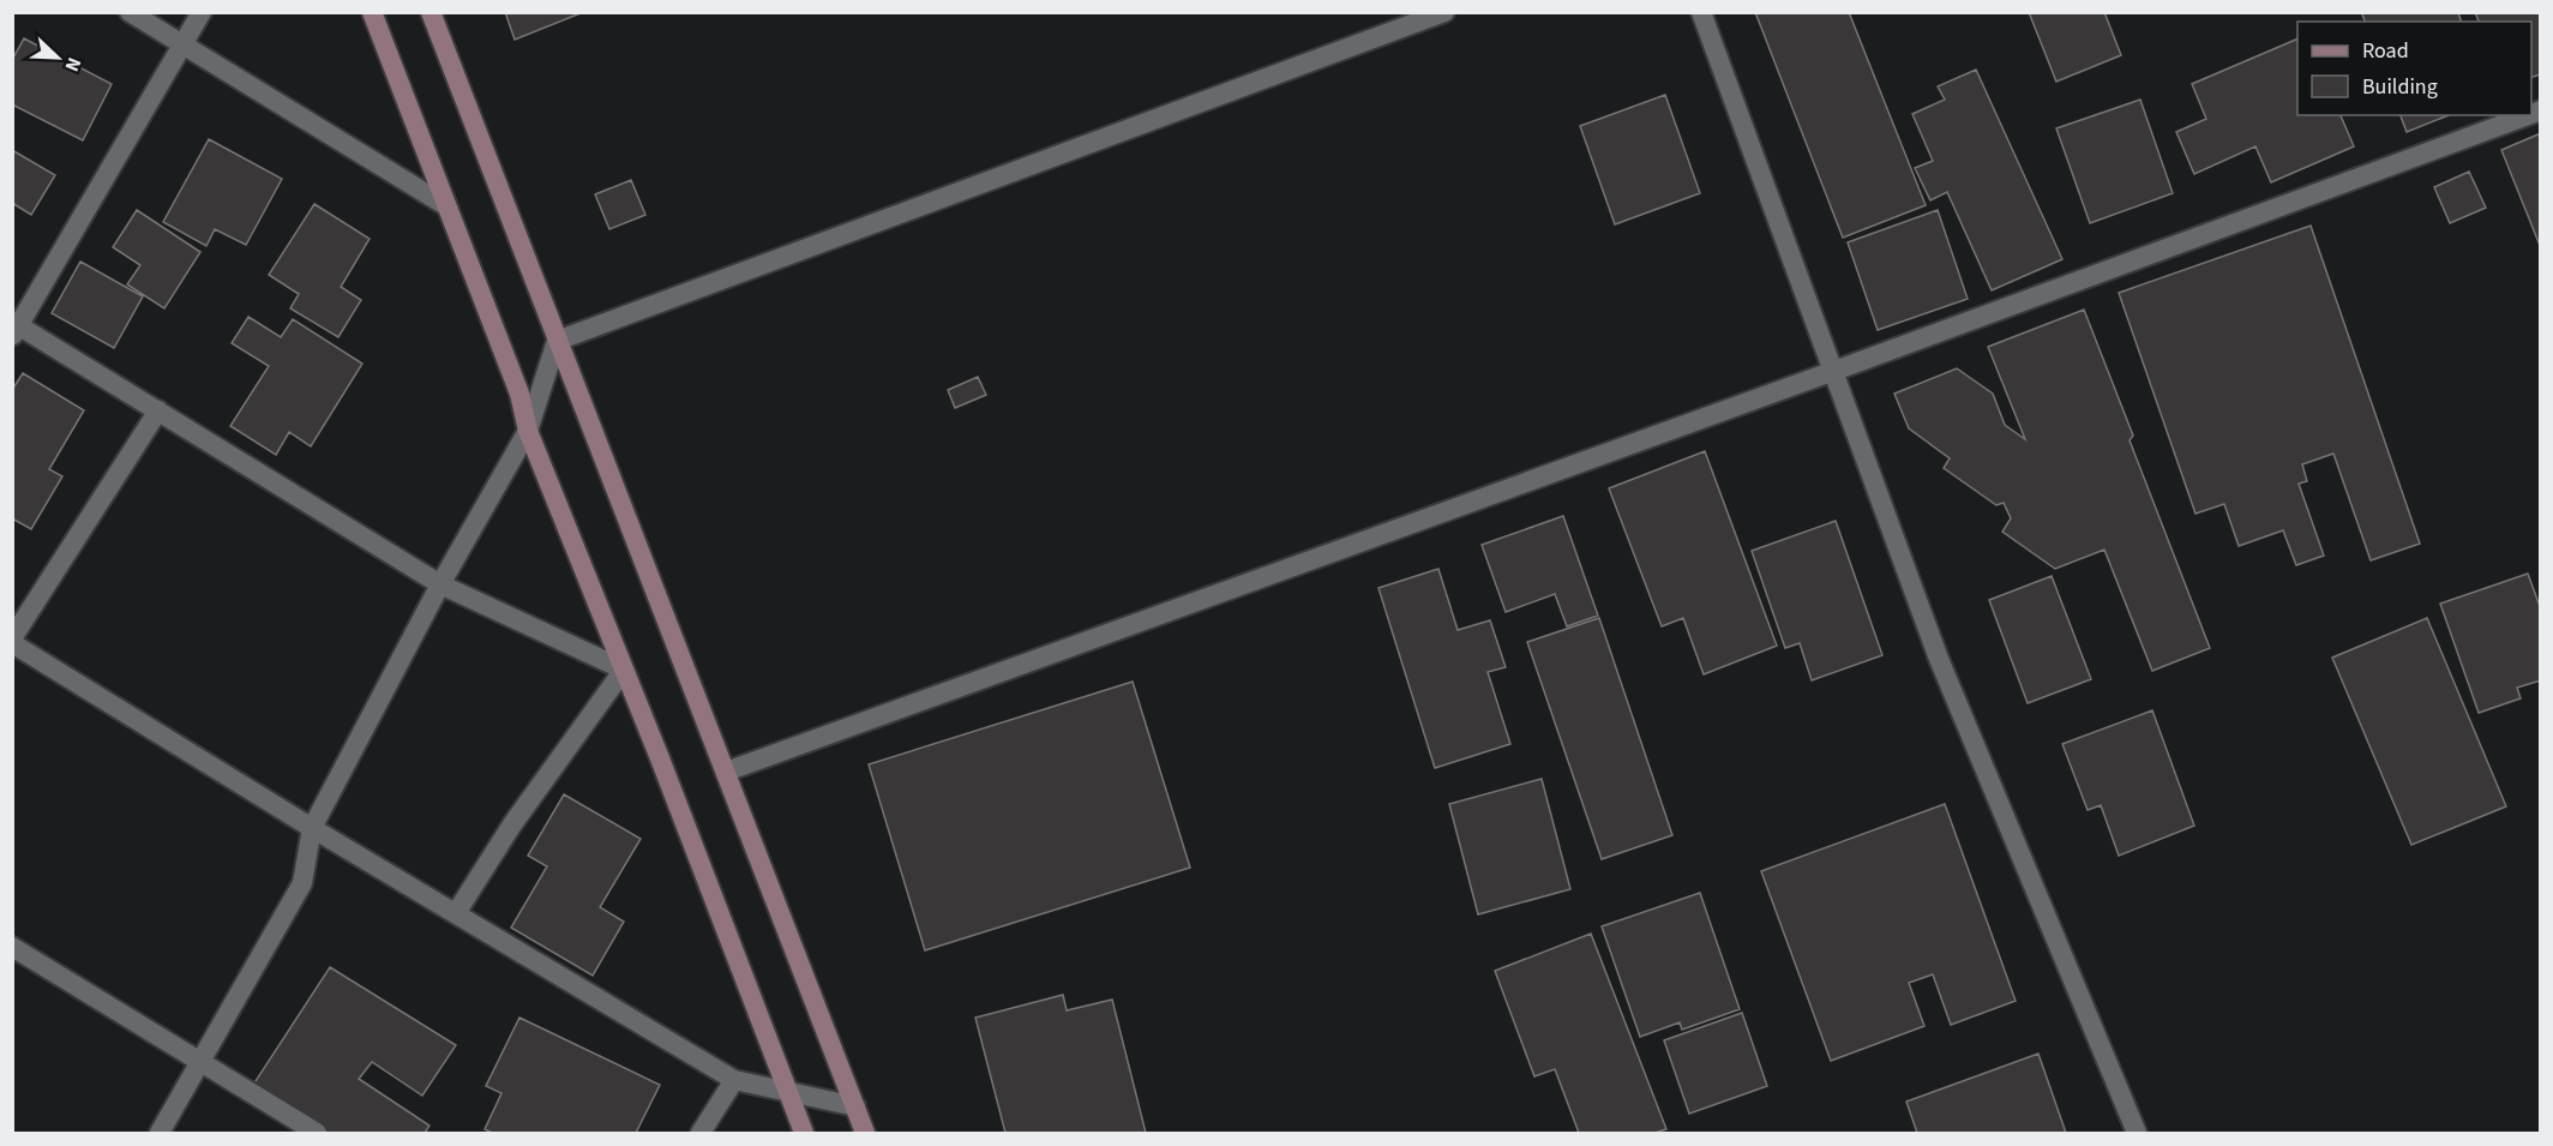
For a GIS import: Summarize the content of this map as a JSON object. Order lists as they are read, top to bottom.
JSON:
{
  "legend": ["Road", "Building"],
  "north": "bottom right"
}
